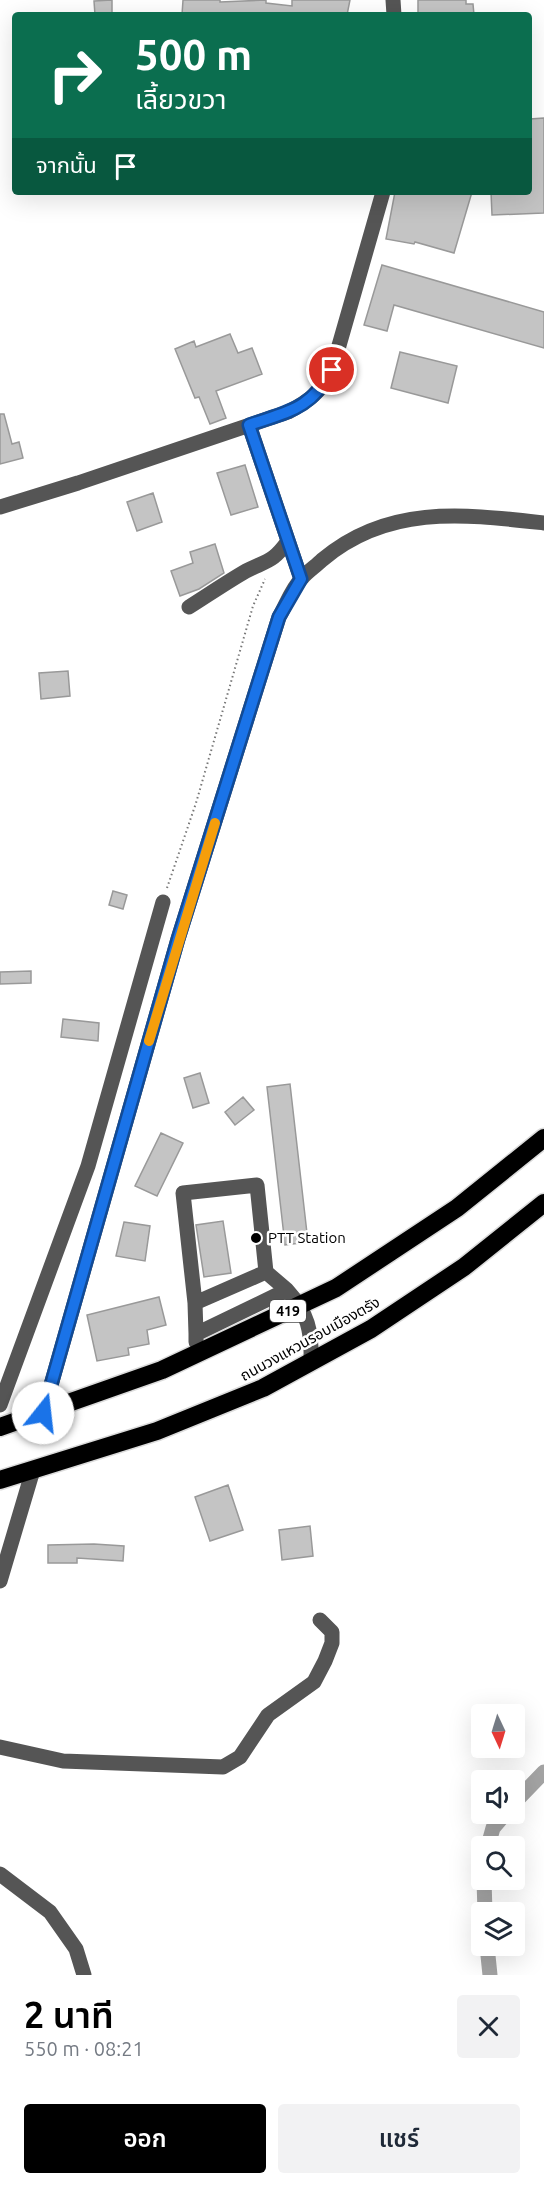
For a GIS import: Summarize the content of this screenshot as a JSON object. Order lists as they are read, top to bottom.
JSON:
{
  "streets": {
    "highway": ["419", "ถนนวงแหวนรอบเมืองตรัง"]
  },
  "places": ["PTT Station"],
  "north": "bottom",
  "page": {
    "turn": ["500 m", "เลี้ยวขวา"],
    "then": "จากนั้น",
    "heading": ["2 นาที", "550 m · 08:21"],
    "buttons": ["ออก", "แชร์"]
  }
}
